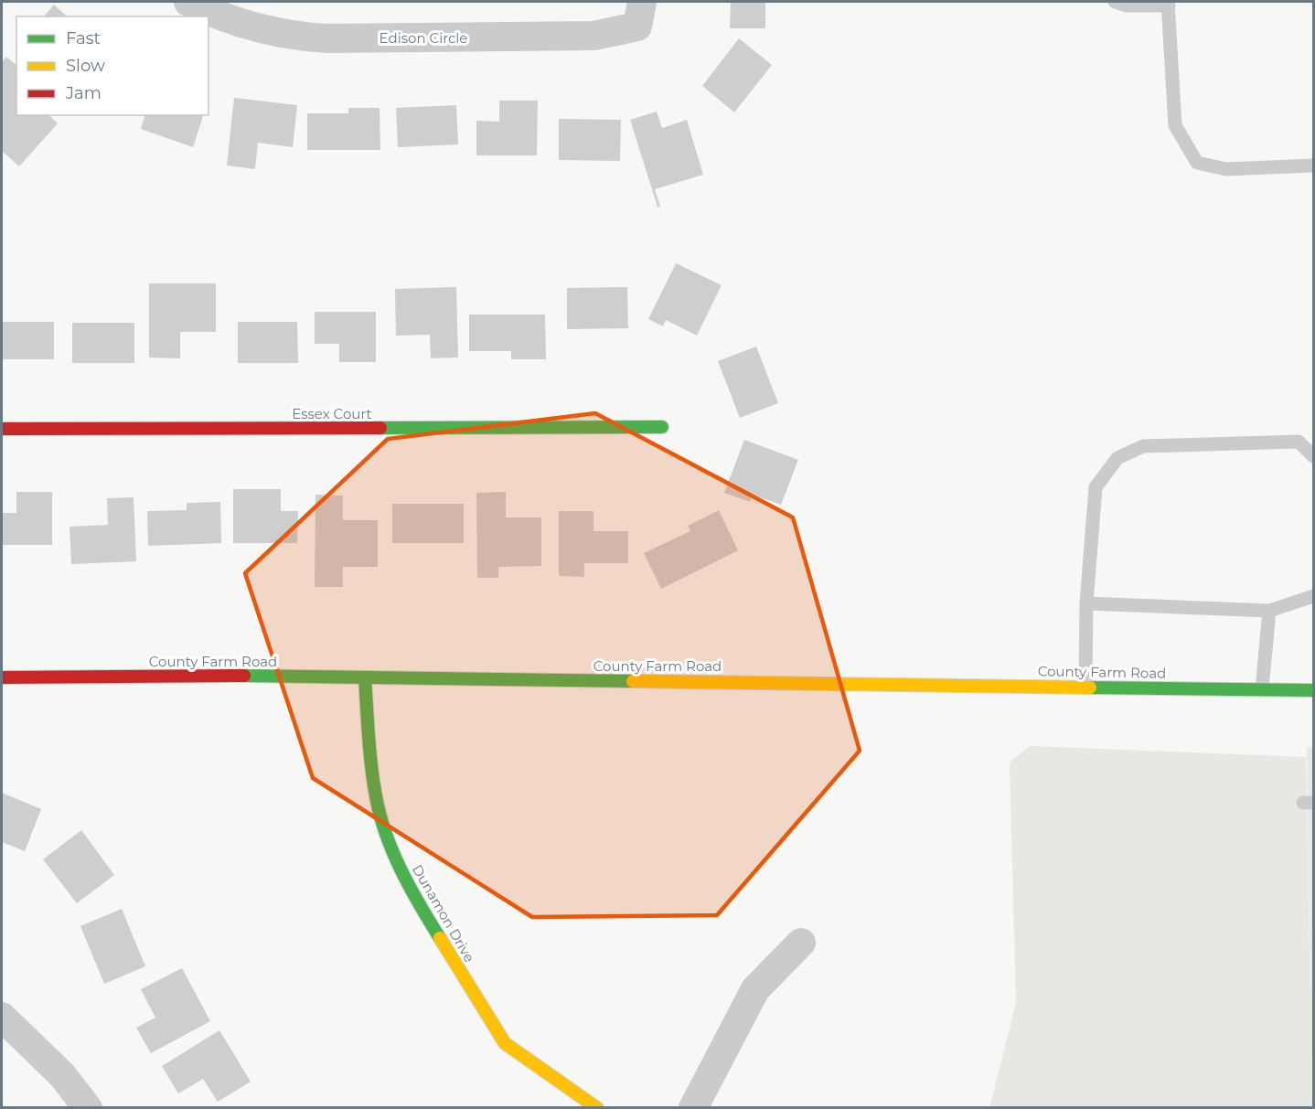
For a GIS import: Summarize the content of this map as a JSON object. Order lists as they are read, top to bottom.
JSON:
{
  "streets": {
    "main road": ["Essex Court", "County Farm Road", "Dunamon Drive"],
    "street": ["Edison Circle"]
  },
  "crossings": [
    ["County Farm Road", "Dunamon Drive"]
  ],
  "legend": ["Fast", "Slow", "Jam"]
}
